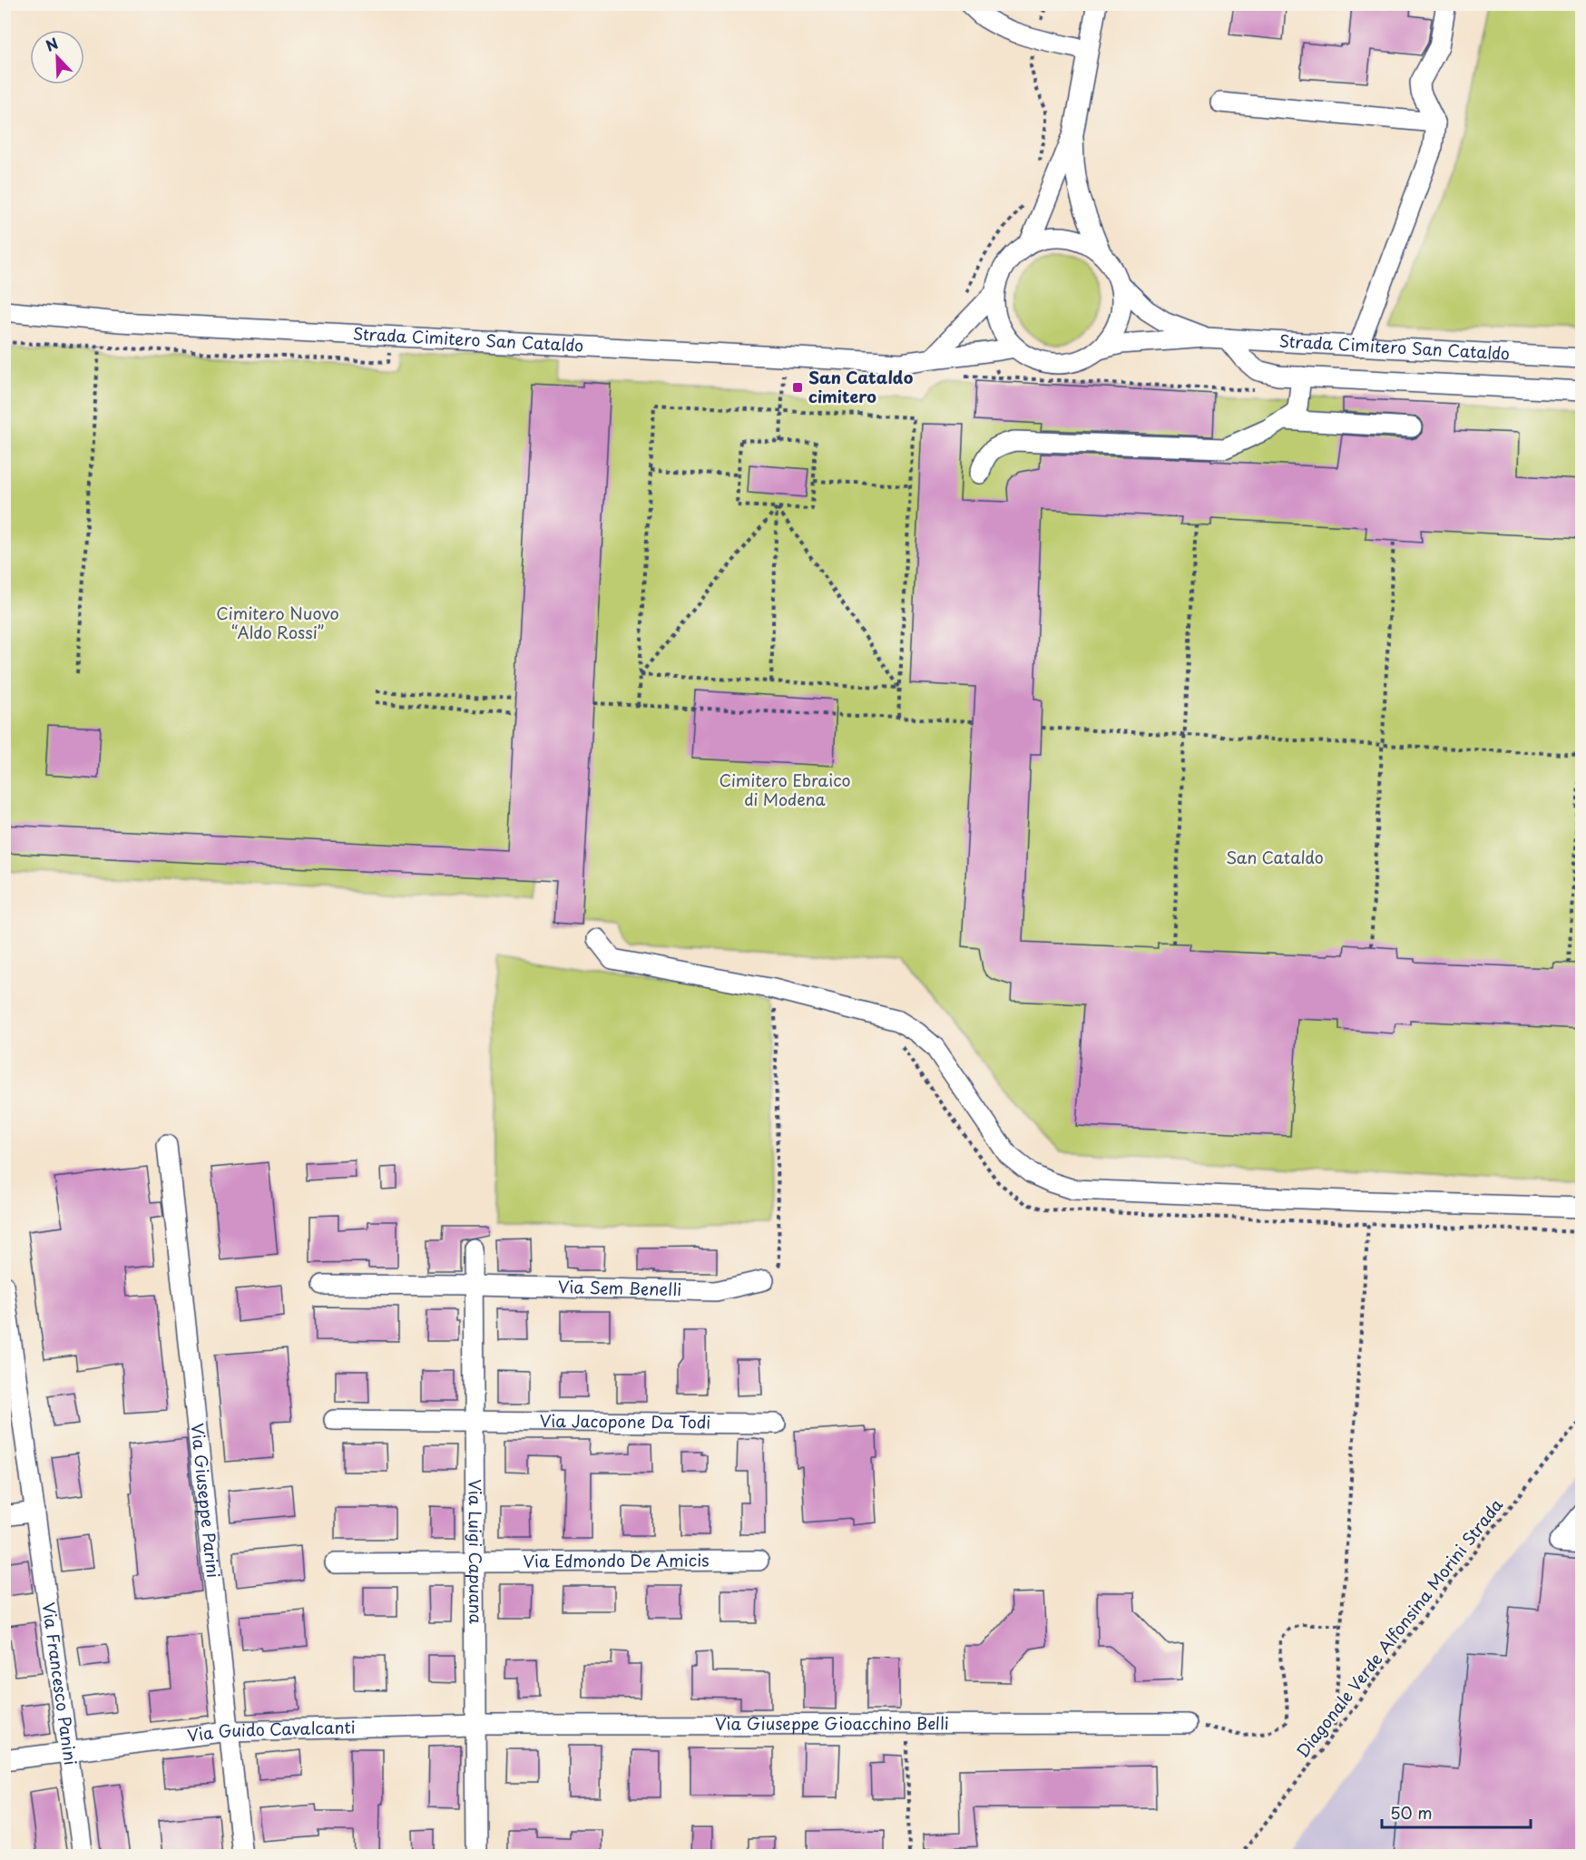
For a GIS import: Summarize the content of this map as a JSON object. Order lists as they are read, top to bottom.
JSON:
{
  "streets": {
    "street": [
      "Strada Cimitero San Cataldo",
      "Via Sem Benelli",
      "Via Jacopone Da Todi",
      "Via Giuseppe Parini",
      "Via Luigi Capuana",
      "Via Edmondo De Amicis",
      "Via Francesco Panini",
      "Via Giuseppe Gioacchino Belli",
      "Via Guido Cavalcanti"
    ],
    "path": ["Diagonale Verde Alfonsina Morini Strada"]
  },
  "crossings": [
    ["Via Sem Benelli", "Via Luigi Capuana"],
    ["Via Jacopone Da Todi", "Via Luigi Capuana"],
    ["Via Giuseppe Parini", "Via Guido Cavalcanti"],
    ["Via Luigi Capuana", "Via Edmondo De Amicis"],
    ["Via Luigi Capuana", "Via Giuseppe Gioacchino Belli"],
    ["Via Luigi Capuana", "Via Guido Cavalcanti"],
    ["Via Francesco Panini", "Via Guido Cavalcanti"],
    ["Via Giuseppe Gioacchino Belli", "Via Guido Cavalcanti"]
  ],
  "parks": ["Cimitero Nuovo “Aldo Rossi”", "Cimitero Ebraico di Modena", "San Cataldo"],
  "places": {
    "transit": ["San Cataldo cimitero"]
  },
  "scale_bar": "50 m",
  "north": "top left"
}
